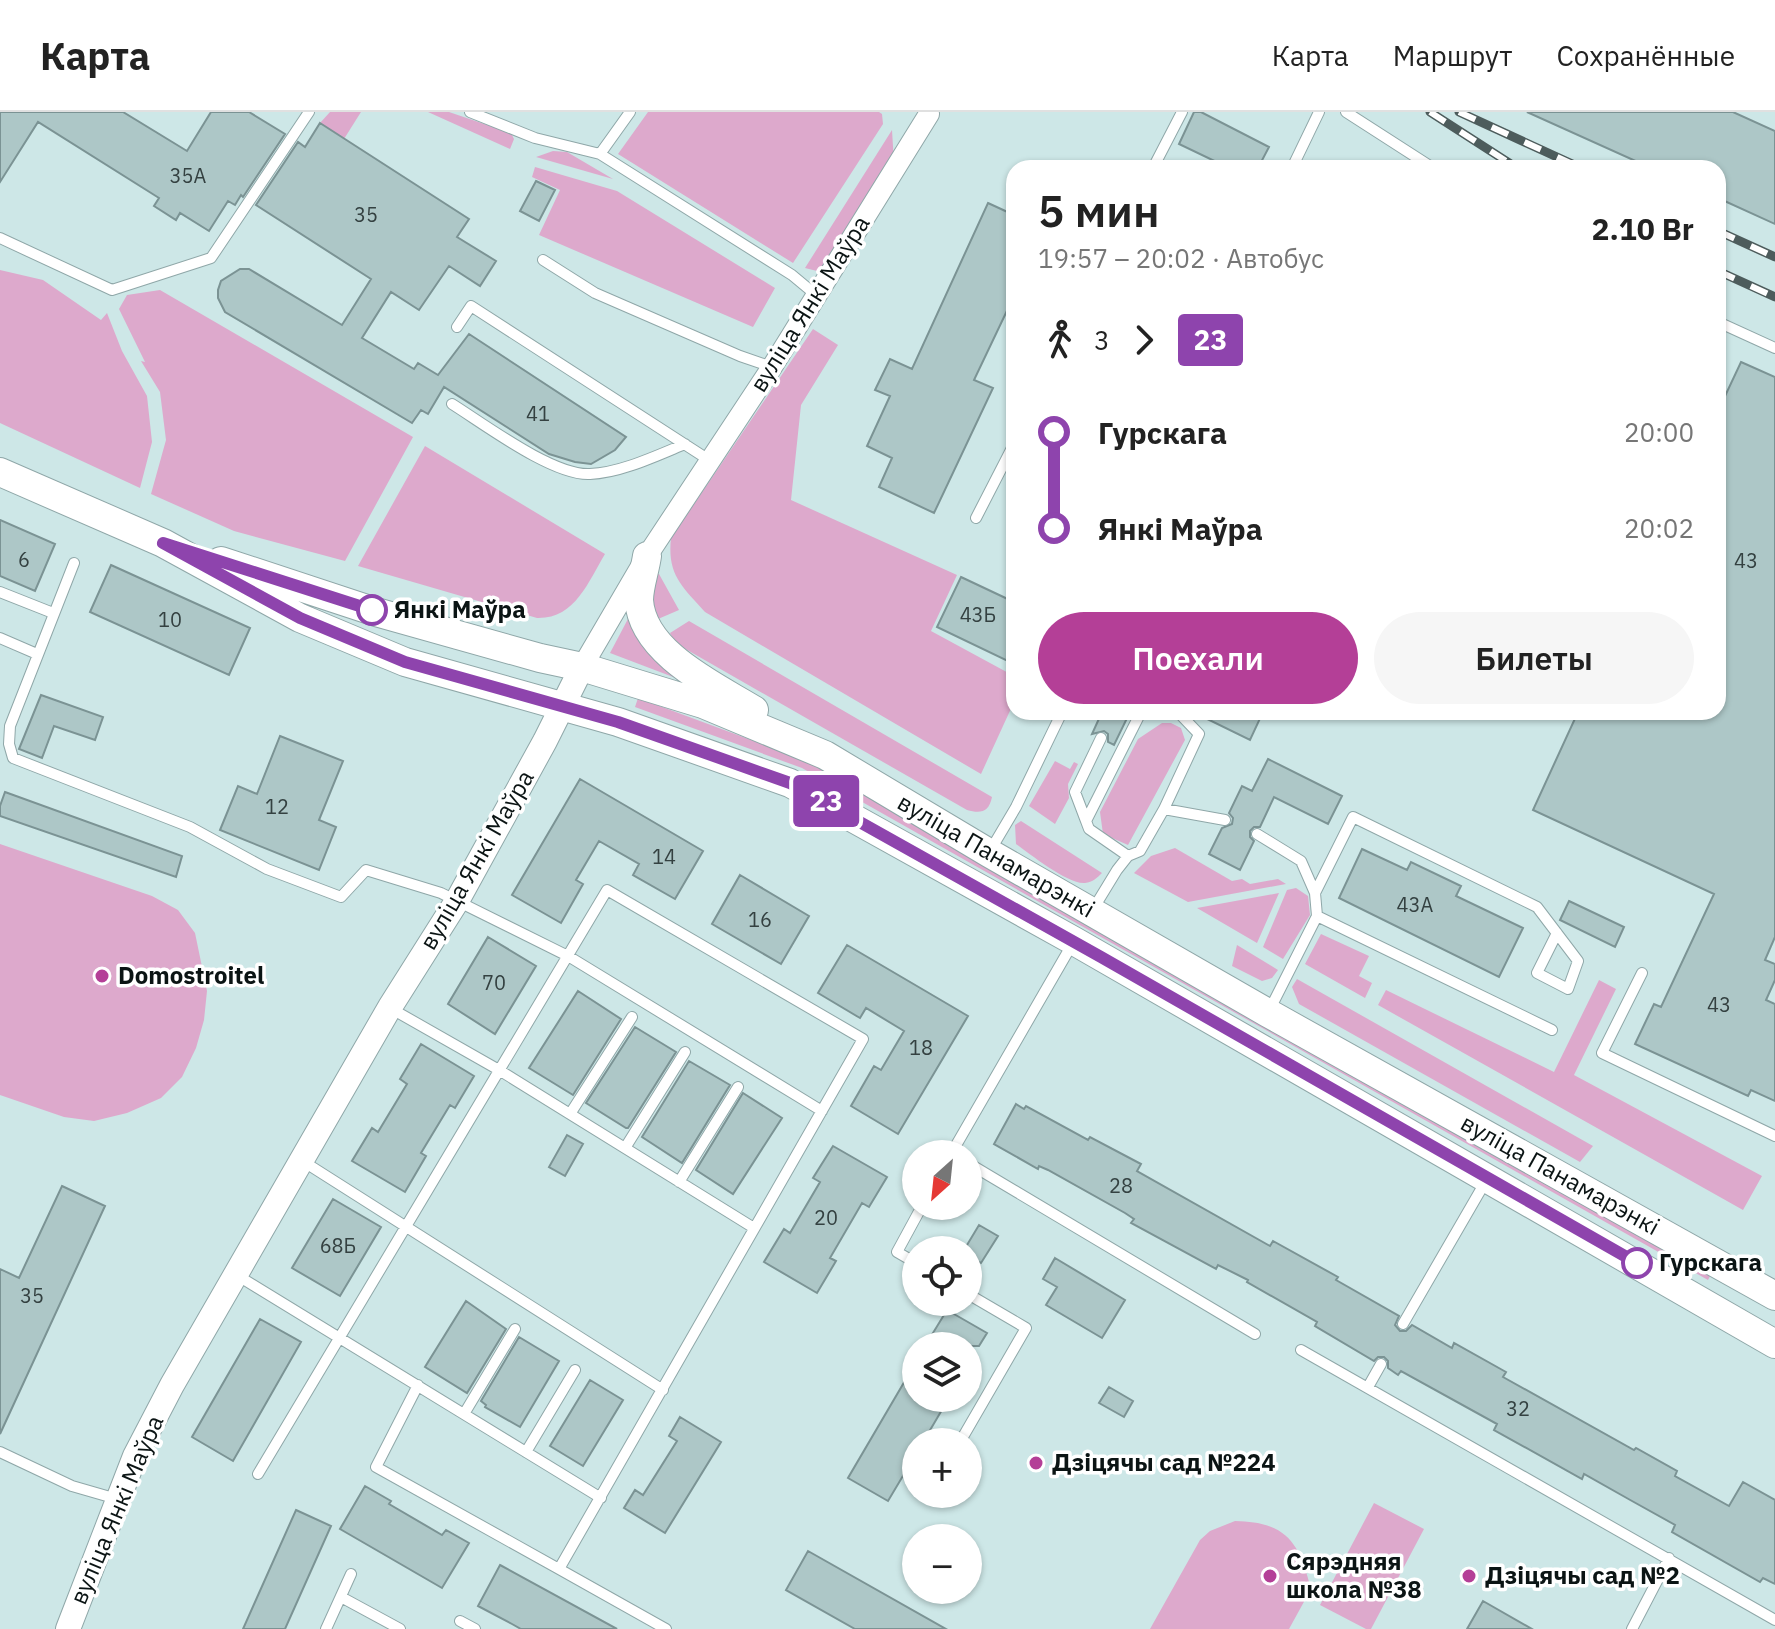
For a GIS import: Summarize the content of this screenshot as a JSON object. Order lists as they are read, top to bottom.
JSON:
{
  "streets": {
    "main road": ["вуліца Панамарэнкі"],
    "street": ["вуліца Янкі Маўра"]
  },
  "crossings": [
    ["вуліца Янкі Маўра", "вуліца Панамарэнкі"]
  ],
  "places": [
    "Янкі Маўра",
    "Domostroitel",
    "Гурскага",
    "Дзіцячы сад №224",
    "Сярэдняя школа №38",
    "Дзіцячы сад №2"
  ],
  "lines": ["bus line 23"],
  "house_numbers": [
    "35А",
    "35",
    "41",
    "6",
    "43",
    "43Б",
    "10",
    "12",
    "14",
    "43А",
    "16",
    "70",
    "43",
    "18",
    "28",
    "20",
    "68Б",
    "35",
    "32"
  ],
  "north": "bottom left",
  "page": {
    "header": "Карта",
    "nav": ["Карта", "Маршрут", "Сохранённые"],
    "on_map": "23",
    "heading": ["5 мин", "19:57 – 20:02 · Автобус", "2.10 Br"],
    "legs": ["3", "23"],
    "list": [
      {
        "name": "Гурскага",
        "value": "20:00"
      },
      {
        "name": "Янкі Маўра",
        "value": "20:02"
      }
    ],
    "buttons": ["Поехали", "Билеты"],
    "map_buttons": ["+", "−"]
  }
}
